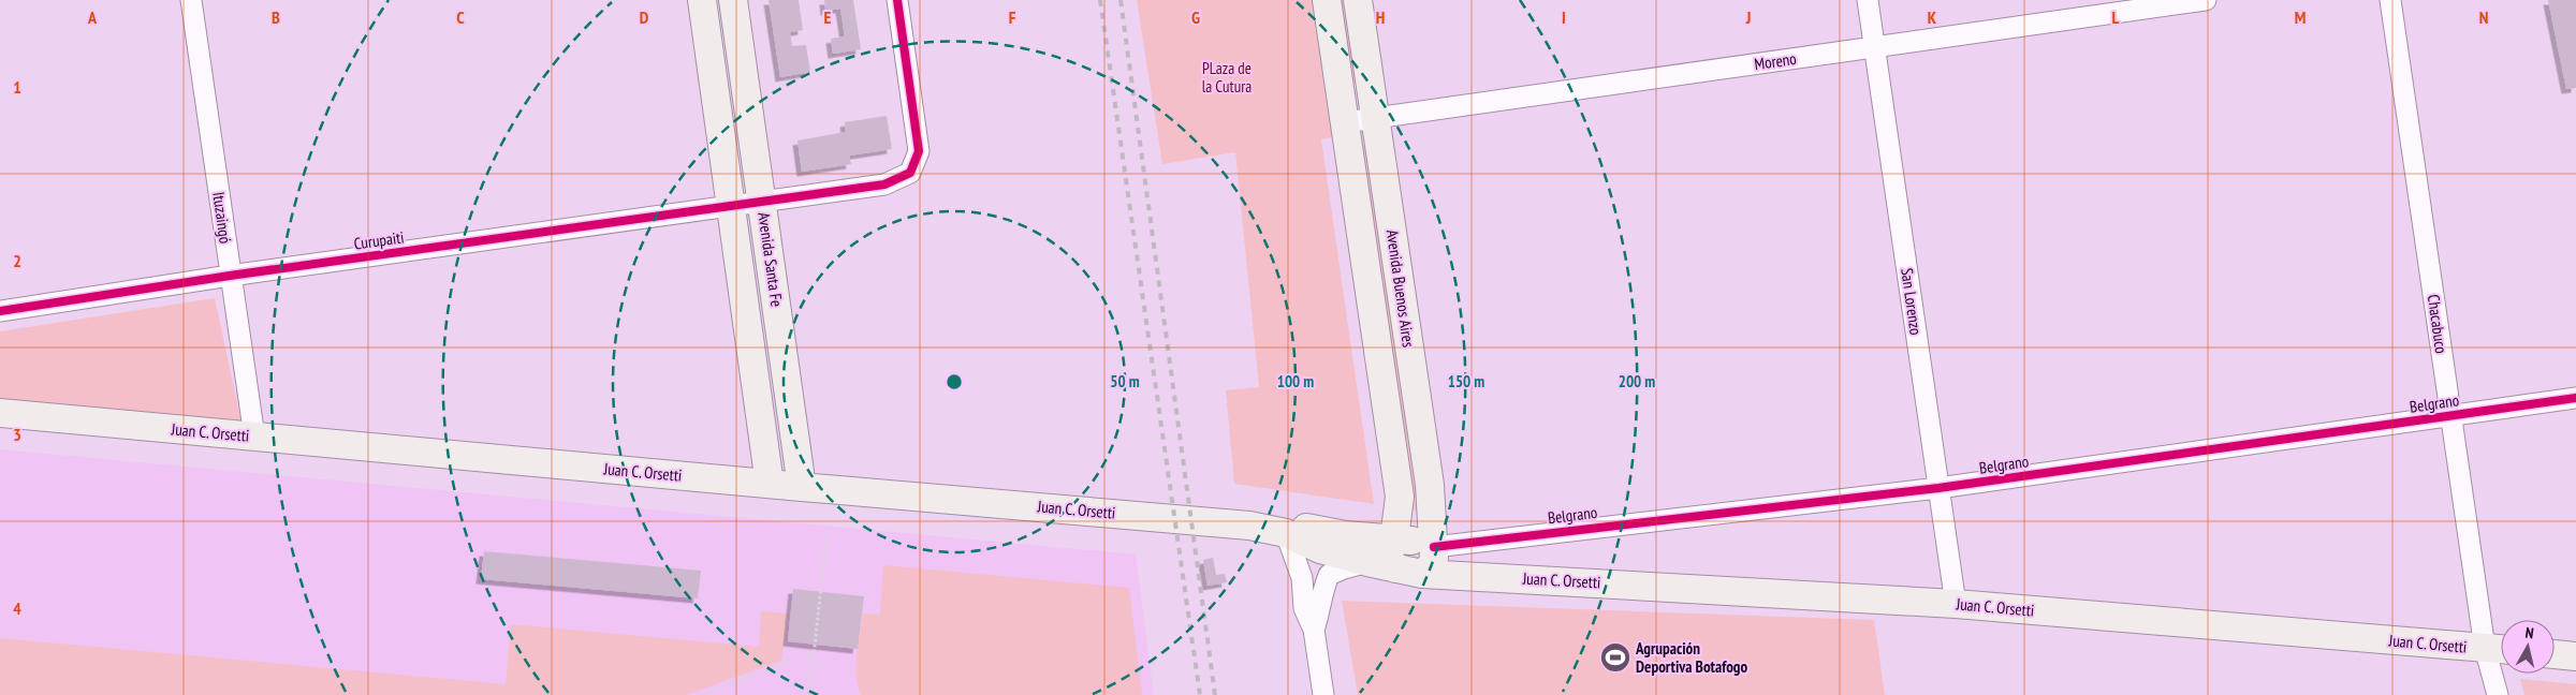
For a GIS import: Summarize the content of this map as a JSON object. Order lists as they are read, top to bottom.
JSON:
{
  "streets": {
    "main road": ["Avenida Santa Fe", "Avenida Buenos Aires", "Juan C. Orsetti"],
    "street": [
      "Moreno",
      "Ituzaingó",
      "Curupaiti",
      "San Lorenzo",
      "Chacabuco",
      "Belgrano"
    ]
  },
  "crossings": [
    ["Moreno", "Avenida Buenos Aires"],
    ["Moreno", "San Lorenzo"],
    ["Ituzaingó", "Curupaiti"],
    ["Ituzaingó", "Juan C. Orsetti"],
    ["Curupaiti", "Avenida Santa Fe"],
    ["Avenida Santa Fe", "Juan C. Orsetti"],
    ["Avenida Buenos Aires", "Belgrano"],
    ["Avenida Buenos Aires", "Juan C. Orsetti"],
    ["San Lorenzo", "Belgrano"],
    ["San Lorenzo", "Juan C. Orsetti"],
    ["Chacabuco", "Belgrano"],
    ["Chacabuco", "Juan C. Orsetti"],
    ["Belgrano", "Juan C. Orsetti"]
  ],
  "parks": ["PLaza de la Cutura"],
  "places": {
    "sports": ["Agrupación Deportiva Botafogo"]
  },
  "north": "top",
  "grid": {
    "columns": [
      "A",
      "B",
      "C",
      "D",
      "E",
      "F",
      "G",
      "H",
      "I",
      "J",
      "K",
      "L",
      "M",
      "N"
    ],
    "rows": [
      "1",
      "2",
      "3",
      "4"
    ]
  },
  "rings": [
    "50 m",
    "100 m",
    "150 m",
    "200 m"
  ]
}
